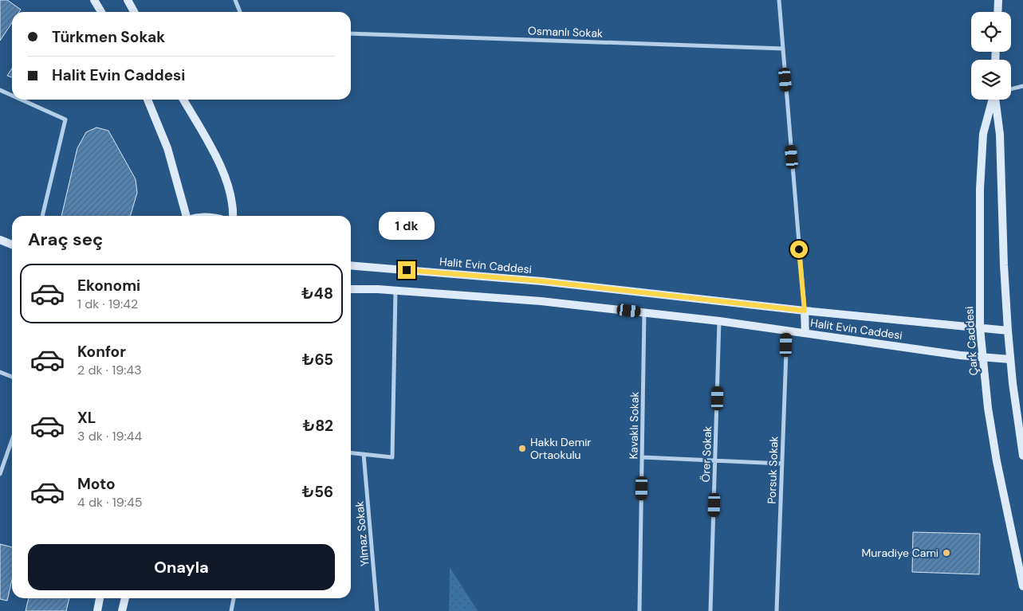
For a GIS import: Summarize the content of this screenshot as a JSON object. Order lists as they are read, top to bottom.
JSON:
{
  "streets": {
    "main road": ["Halit Evin Caddesi", "Çark Caddesi"],
    "street": [
      "Osmanlı Sokak",
      "Kavaklı Sokak",
      "Örer Sokak",
      "Porsuk Sokak",
      "Yılmaz Sokak"
    ]
  },
  "crossings": [
    ["Halit Evin Caddesi", "Çark Caddesi"],
    ["Halit Evin Caddesi", "Kavaklı Sokak"],
    ["Halit Evin Caddesi", "Örer Sokak"],
    ["Halit Evin Caddesi", "Porsuk Sokak"]
  ],
  "places": ["Hakkı Demir Ortaokulu", "Muradiye Cami"],
  "page": {
    "banner": ["Türkmen Sokak", "Halit Evin Caddesi"],
    "bubble": "1 dk",
    "heading": "Araç seç",
    "list": [
      {
        "name": "Ekonomi",
        "note": "1 dk · 19:42",
        "value": "₺48"
      },
      {
        "name": "Konfor",
        "note": "2 dk · 19:43",
        "value": "₺65"
      },
      {
        "name": "XL",
        "note": "3 dk · 19:44",
        "value": "₺82"
      },
      {
        "name": "Moto",
        "note": "4 dk · 19:45",
        "value": "₺56"
      }
    ],
    "buttons": "Onayla"
  }
}
